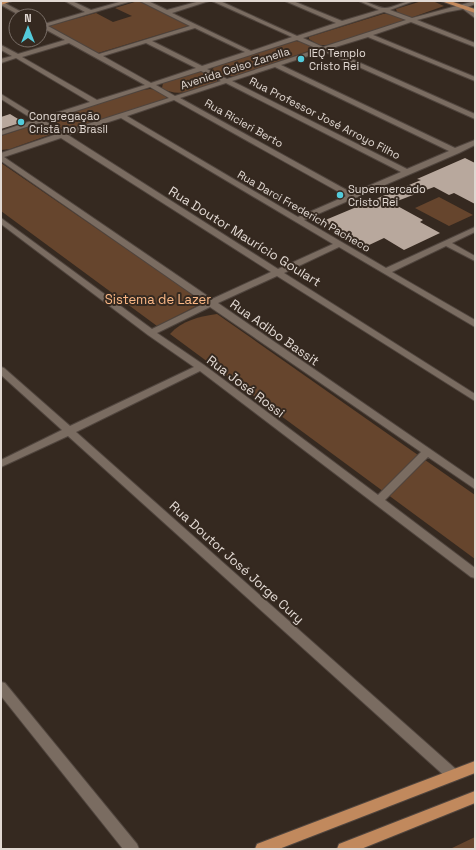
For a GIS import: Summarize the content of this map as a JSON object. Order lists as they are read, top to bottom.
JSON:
{
  "streets": {
    "street": [
      "Avenida Celso Zanella",
      "Rua Professor José Arroyo Filho",
      "Rua Ricieri Berto",
      "Rua Darci Frederich Pacheco",
      "Rua Doutor Maurício Goulart",
      "Rua Adibo Bassit",
      "Rua José Rossi",
      "Rua Doutor José Jorge Cury"
    ]
  },
  "crossings": [
    ["Avenida Celso Zanella", "Rua Professor José Arroyo Filho"],
    ["Avenida Celso Zanella", "Rua Ricieri Berto"],
    ["Avenida Celso Zanella", "Rua Darci Frederich Pacheco"],
    ["Avenida Celso Zanella", "Rua Doutor Maurício Goulart"]
  ],
  "parks": ["Sistema de Lazer"],
  "places": ["IEQ Templo Cristo Rei", "Congregação Cristã no Brasil", "Supermercado Cristo Rei"],
  "north": "top"
}
